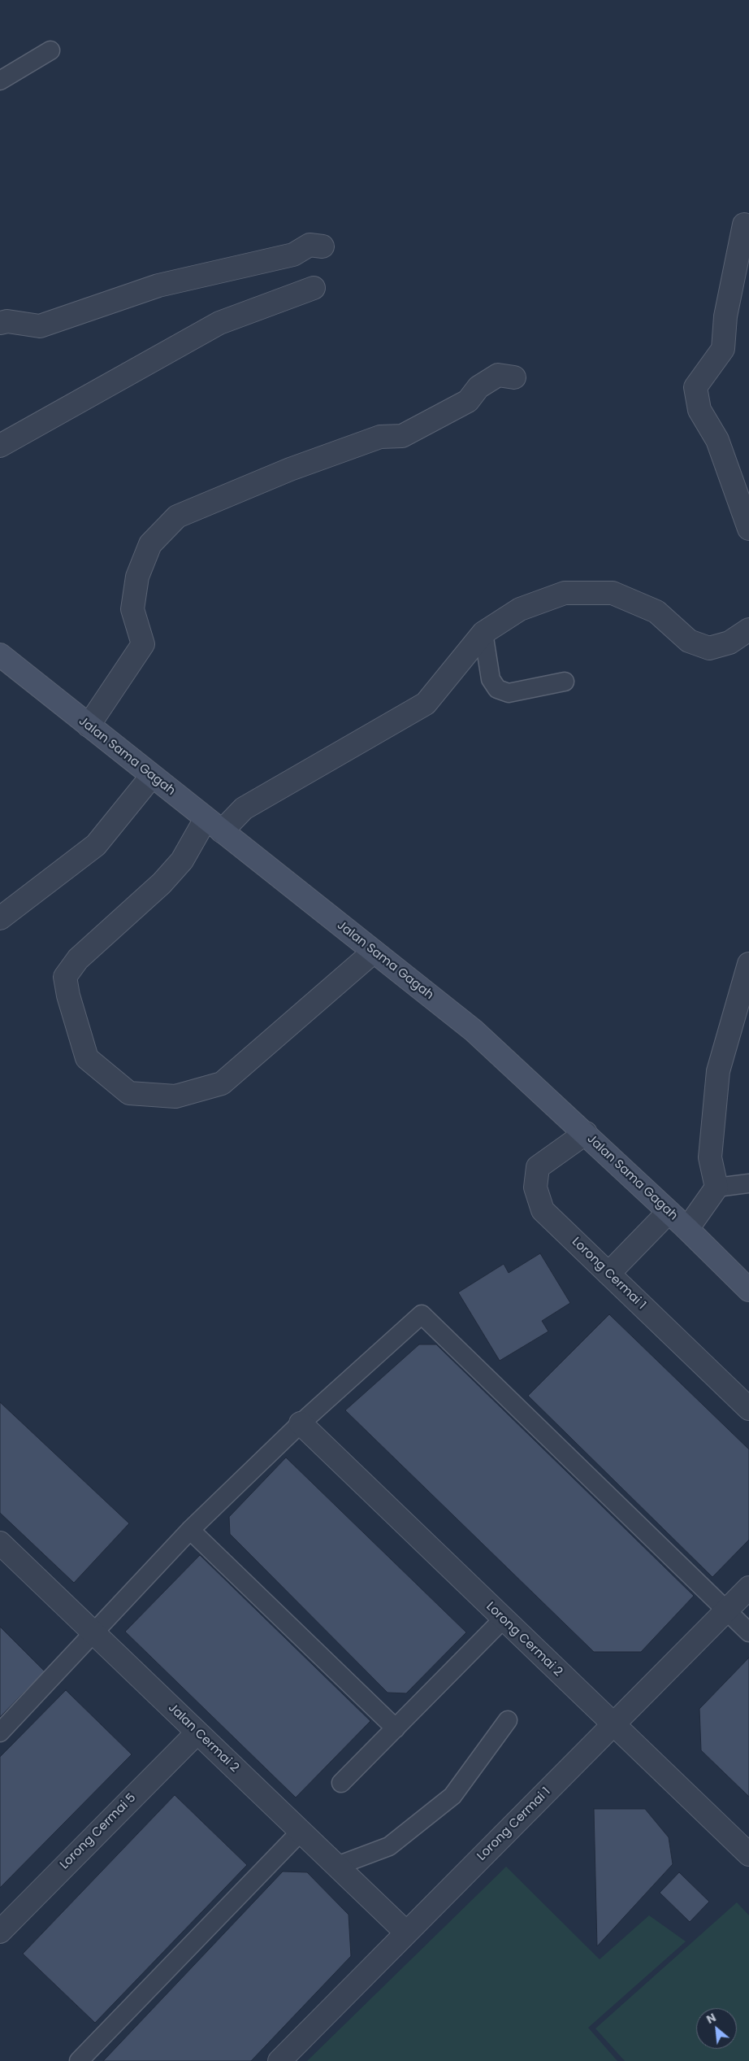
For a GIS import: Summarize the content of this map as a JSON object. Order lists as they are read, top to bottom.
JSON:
{
  "streets": {
    "street": [
      "Jalan Sama Gagah",
      "Lorong Cermai 1",
      "Lorong Cermai 2",
      "Jalan Cermai 2",
      "Lorong Cermai 5"
    ]
  },
  "crossings": [
    ["Jalan Sama Gagah", "Lorong Cermai 1"],
    ["Lorong Cermai 1", "Lorong Cermai 2"],
    ["Lorong Cermai 1", "Jalan Cermai 2"],
    ["Jalan Cermai 2", "Lorong Cermai 5"]
  ],
  "north": "top left"
}
